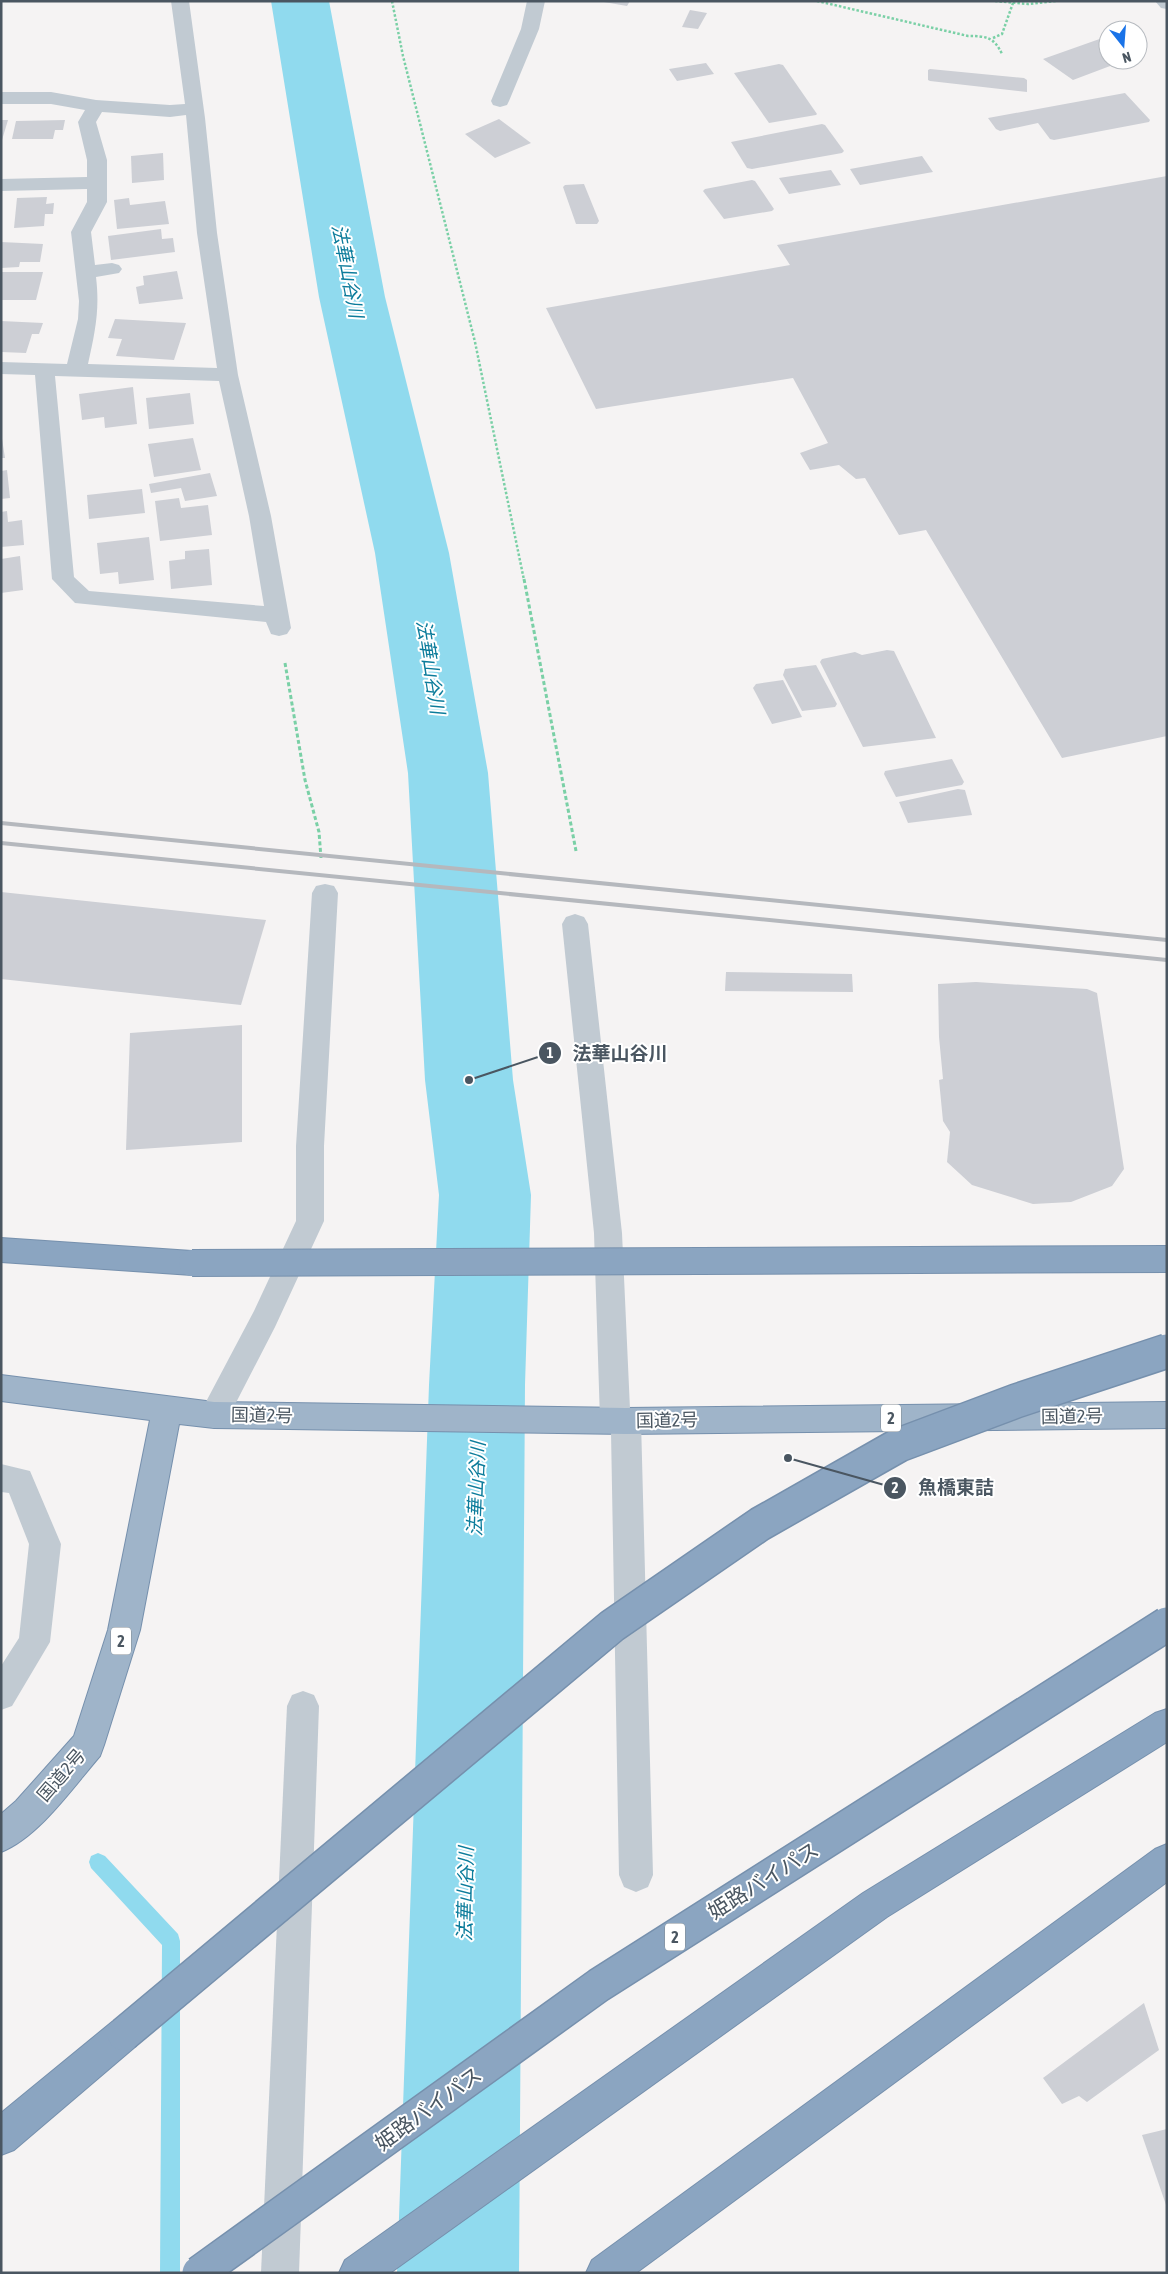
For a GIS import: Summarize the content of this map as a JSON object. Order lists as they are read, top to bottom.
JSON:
{
  "streets": {
    "highway": ["国道2号", "2", "姫路バイパス"]
  },
  "water": ["法華山谷川"],
  "places": ["法華山谷川", "魚橋東詰"],
  "north": "bottom"
}
